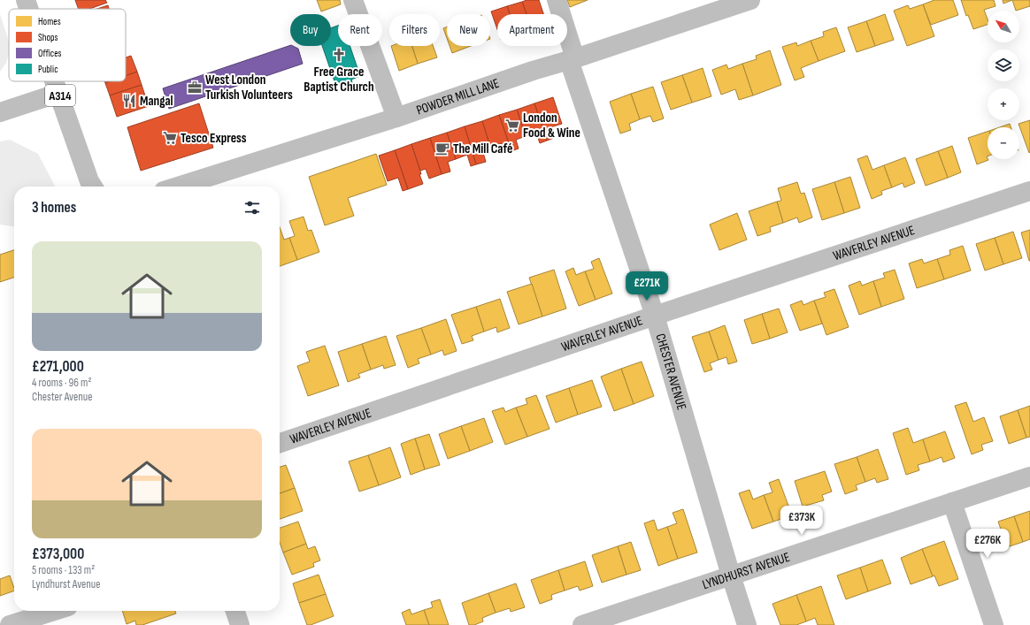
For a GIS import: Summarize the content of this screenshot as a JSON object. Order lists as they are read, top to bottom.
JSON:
{
  "streets": {
    "street": [
      "A314",
      "POWDER MILL LANE",
      "WAVERLEY AVENUE",
      "CHESTER AVENUE",
      "LYNDHURST AVENUE"
    ]
  },
  "crossings": [
    ["POWDER MILL LANE", "CHESTER AVENUE"],
    ["WAVERLEY AVENUE", "CHESTER AVENUE"],
    ["CHESTER AVENUE", "LYNDHURST AVENUE"]
  ],
  "places": {
    "church": ["Free Grace Baptist Church"],
    "office": ["West London Turkish Volunteers"],
    "restaurant": ["Mangal"],
    "supermarket": ["London Food & Wine", "Tesco Express"],
    "cafe": ["The Mill Café"]
  },
  "legend": [
    "Homes",
    "Shops",
    "Offices",
    "Public"
  ],
  "north": "top left",
  "page": {
    "map_buttons": ["+", "−"],
    "chip": [
      "Buy",
      "Rent",
      "Filters",
      "New",
      "Apartment"
    ],
    "heading": "3 homes",
    "list": [
      {
        "name": "£271,000",
        "note": "4 rooms · 96 m² · Chester Avenue"
      },
      {
        "name": "£373,000",
        "note": "5 rooms · 133 m² · Lyndhurst Avenue"
      }
    ],
    "price": ["£271K", "£373K", "£276K"]
  }
}
